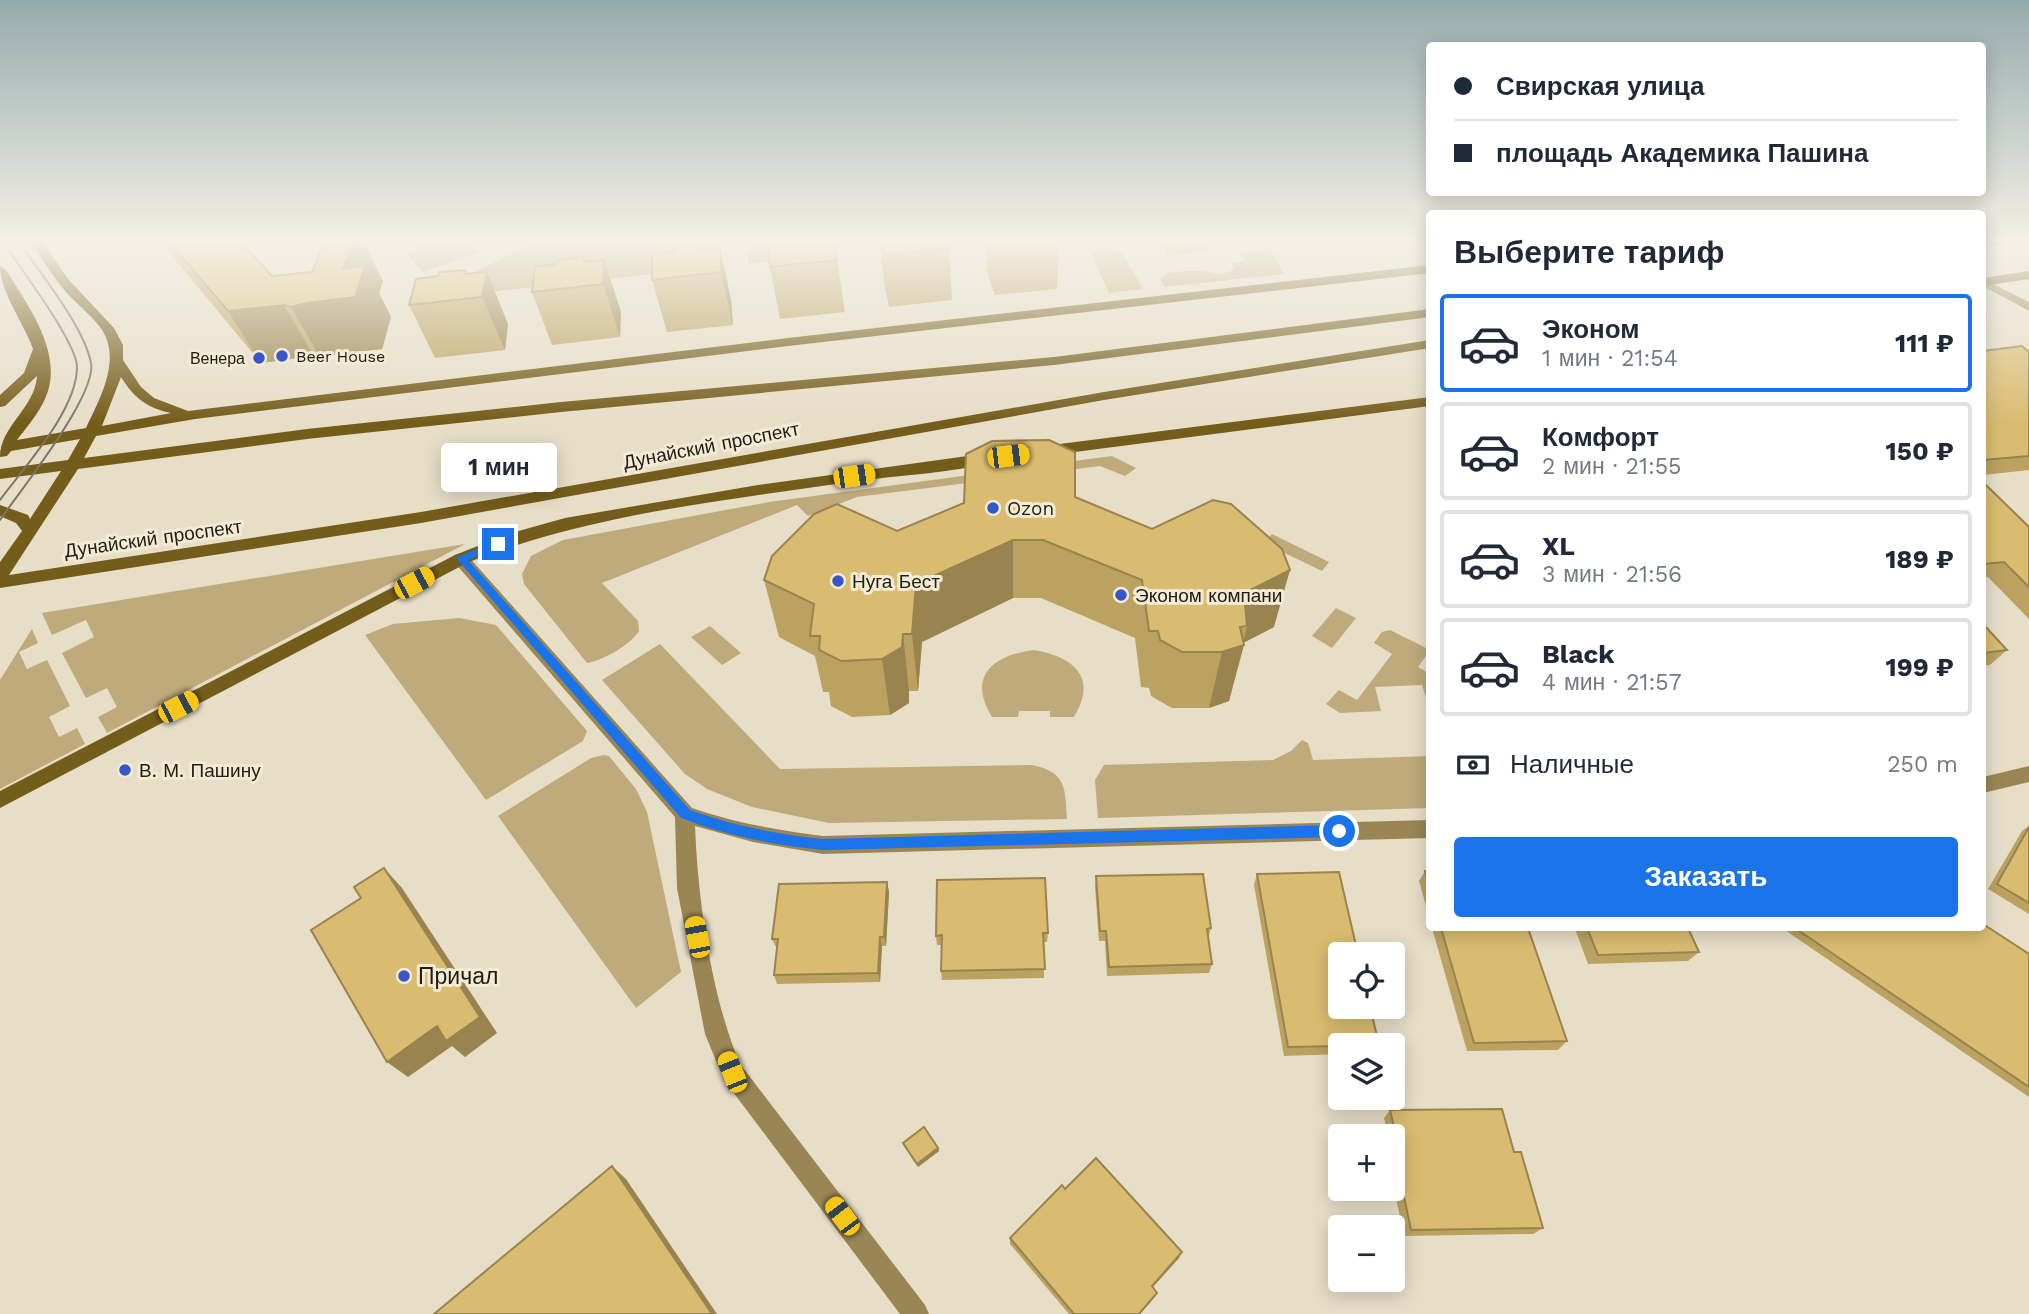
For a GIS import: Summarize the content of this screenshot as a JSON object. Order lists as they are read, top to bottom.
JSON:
{
  "streets": {
    "main road": ["Дунайский проспект"]
  },
  "places": [
    "Beer House",
    "Венера",
    "Ozon",
    "Нуга Бест",
    "Эконом компани",
    "В. М. Пашину",
    "Причал"
  ],
  "page": {
    "banner": ["Свирская улица", "площадь Академика Пашина"],
    "heading": "Выберите тариф",
    "list": [
      {
        "name": "Эконом",
        "note": "1 мин · 21:54",
        "value": "111 ₽"
      },
      {
        "name": "Комфорт",
        "note": "2 мин · 21:55",
        "value": "150 ₽"
      },
      {
        "name": "XL",
        "note": "3 мин · 21:56",
        "value": "189 ₽"
      },
      {
        "name": "Black",
        "note": "4 мин · 21:57",
        "value": "199 ₽"
      }
    ],
    "bubble": "1 мин",
    "pay": ["Наличные", "250 m"],
    "buttons": "Заказать",
    "map_buttons": ["+", "−"]
  }
}
